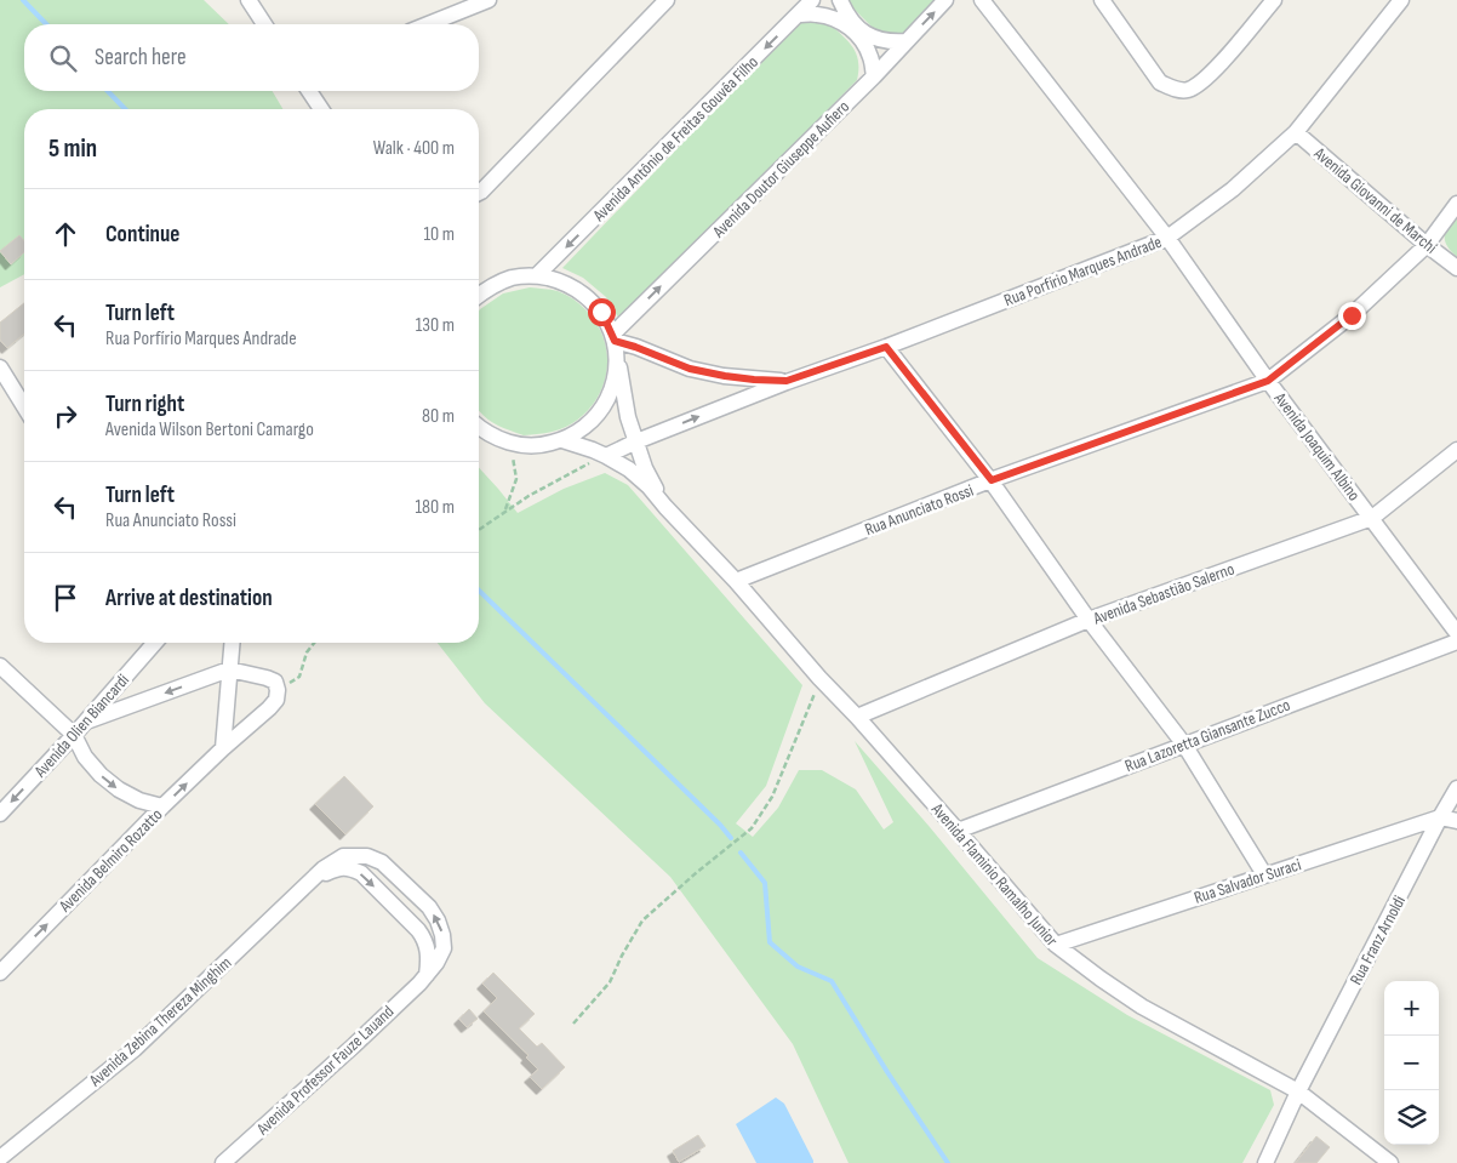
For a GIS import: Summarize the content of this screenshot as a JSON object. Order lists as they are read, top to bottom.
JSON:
{
  "streets": {
    "street": [
      "Avenida Antônio de Freitas Gouvêa Filho",
      "Avenida Doutor Giuseppe Aufiero",
      "Avenida Giovanni de Marchi",
      "Rua Porfírio Marques Andrade",
      "Avenida Joaquim Albino",
      "Rua Anunciato Rossi",
      "Avenida Sebastião Salerno",
      "Avenida Olien Biancardi",
      "Rua Lazoretta Giansante Zucco",
      "Avenida Belmiro Rozatto",
      "Avenida Flaminio Ramalho Junior",
      "Rua Salvador Suraci",
      "Rua Franz Arnoldi",
      "Avenida Zebina Thereza Minghim",
      "Avenida Professor Fauze Lauand"
    ]
  },
  "crossings": [
    ["Avenida Antônio de Freitas Gouvêa Filho", "Avenida Flaminio Ramalho Junior"],
    ["Avenida Doutor Giuseppe Aufiero", "Rua Porfírio Marques Andrade"],
    ["Avenida Doutor Giuseppe Aufiero", "Avenida Flaminio Ramalho Junior"],
    ["Avenida Giovanni de Marchi", "Rua Porfírio Marques Andrade"],
    ["Avenida Giovanni de Marchi", "Rua Anunciato Rossi"],
    ["Rua Porfírio Marques Andrade", "Avenida Joaquim Albino"],
    ["Rua Porfírio Marques Andrade", "Avenida Flaminio Ramalho Junior"],
    ["Avenida Joaquim Albino", "Rua Anunciato Rossi"],
    ["Avenida Joaquim Albino", "Avenida Sebastião Salerno"],
    ["Rua Anunciato Rossi", "Avenida Flaminio Ramalho Junior"],
    ["Avenida Sebastião Salerno", "Avenida Flaminio Ramalho Junior"],
    ["Rua Lazoretta Giansante Zucco", "Avenida Flaminio Ramalho Junior"],
    ["Avenida Flaminio Ramalho Junior", "Rua Salvador Suraci"],
    ["Avenida Flaminio Ramalho Junior", "Rua Franz Arnoldi"],
    ["Rua Salvador Suraci", "Rua Franz Arnoldi"],
    ["Avenida Zebina Thereza Minghim", "Avenida Professor Fauze Lauand"]
  ],
  "one_way": ["Avenida Doutor Giuseppe Aufiero", "Avenida Olien Biancardi", "Avenida Belmiro Rozatto"],
  "page": {
    "search": "Search here",
    "heading": ["5 min", "Walk · 400 m"],
    "list": [
      ["Continue", "10 m"],
      ["Turn left", "Rua Porfírio Marques Andrade", "130 m"],
      ["Turn right", "Avenida Wilson Bertoni Camargo", "80 m"],
      ["Turn left", "Rua Anunciato Rossi", "180 m"],
      "Arrive at destination"
    ],
    "map_buttons": ["+", "−"]
  }
}
